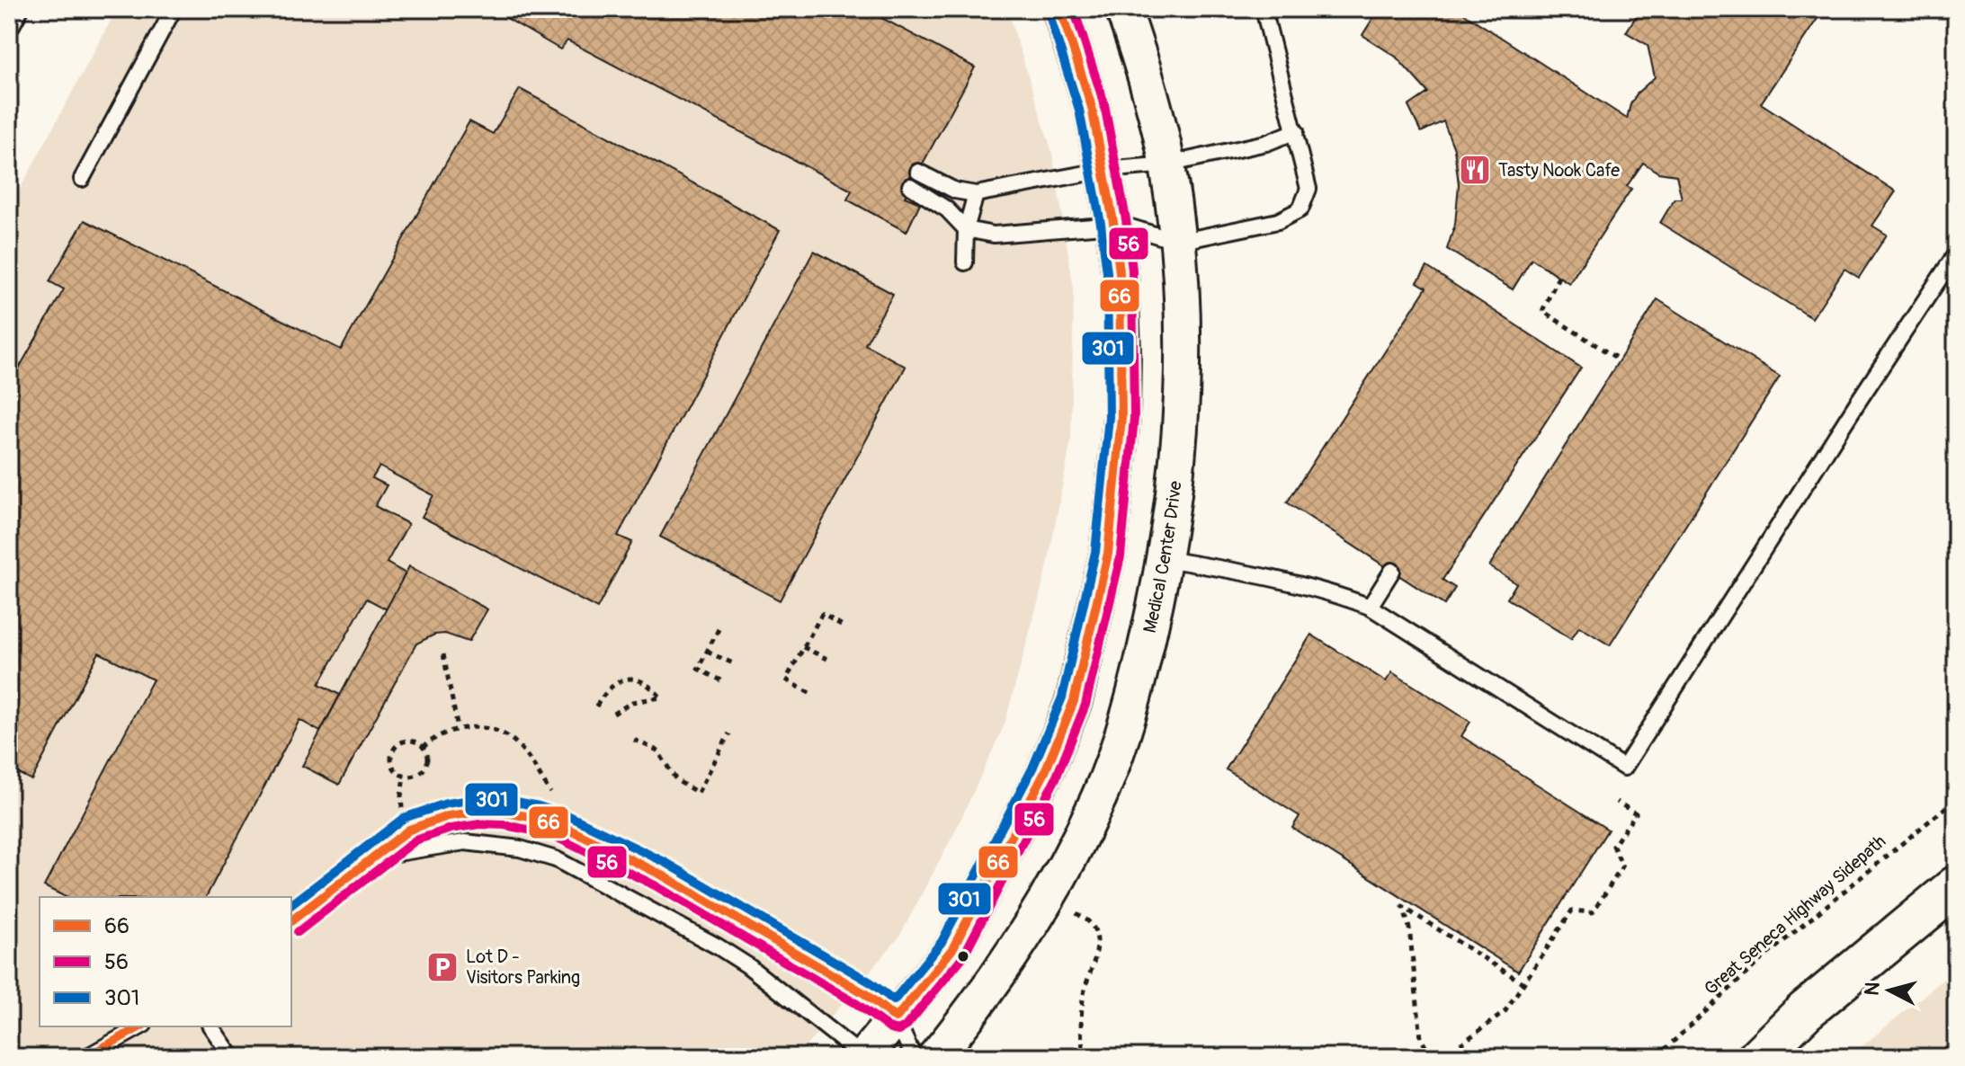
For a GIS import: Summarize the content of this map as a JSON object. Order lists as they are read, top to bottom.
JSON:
{
  "streets": {
    "street": ["Medical Center Drive"],
    "path": ["Great Seneca Highway Sidepath"]
  },
  "places": {
    "restaurant": ["Tasty Nook Cafe"],
    "parking": ["Lot D - Visitors Parking"]
  },
  "lines": ["transit line 66", "transit line 56", "transit line 301"],
  "legend": ["66", "56", "301"],
  "north": "left"
}
